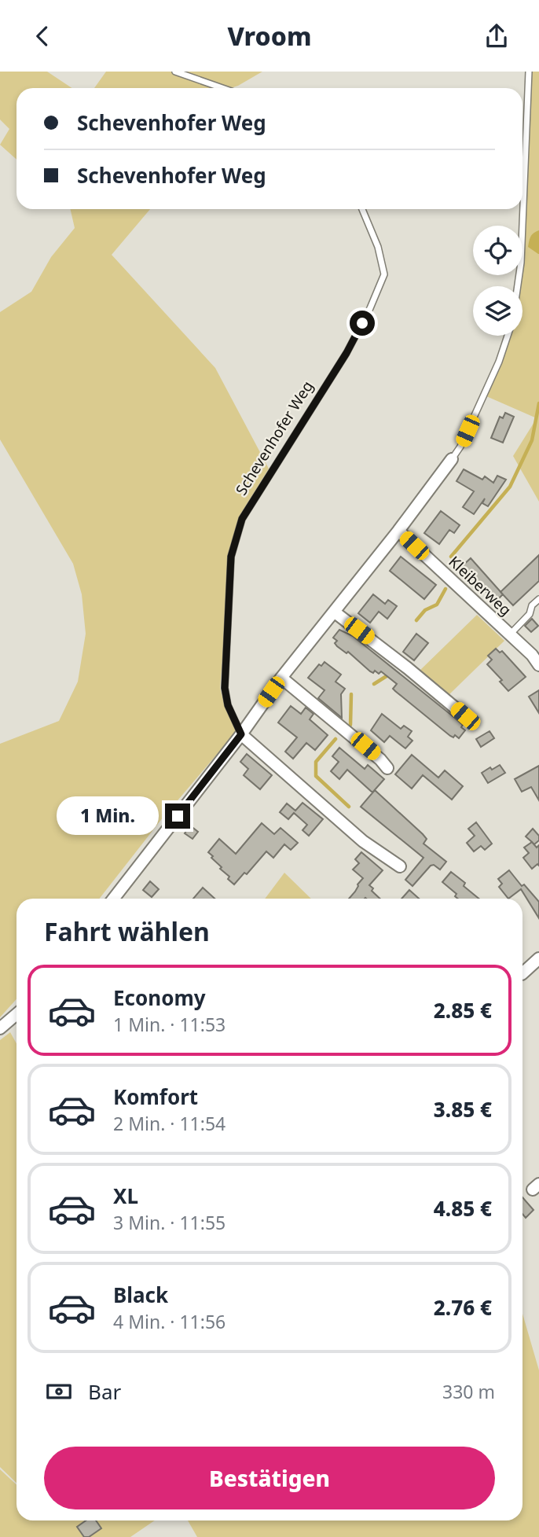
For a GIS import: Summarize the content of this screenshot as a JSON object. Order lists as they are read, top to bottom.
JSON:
{
  "streets": {
    "street": ["Schevenhofer Weg", "Kleiberweg"]
  },
  "page": {
    "header": "Vroom",
    "banner": ["Schevenhofer Weg", "Schevenhofer Weg"],
    "bubble": "1 Min.",
    "heading": "Fahrt wählen",
    "list": [
      {
        "name": "Economy",
        "note": "1 Min. · 11:53",
        "value": "2.85 €"
      },
      {
        "name": "Komfort",
        "note": "2 Min. · 11:54",
        "value": "3.85 €"
      },
      {
        "name": "XL",
        "note": "3 Min. · 11:55",
        "value": "4.85 €"
      },
      {
        "name": "Black",
        "note": "4 Min. · 11:56",
        "value": "2.76 €"
      }
    ],
    "pay": ["Bar", "330 m"],
    "buttons": "Bestätigen"
  }
}
